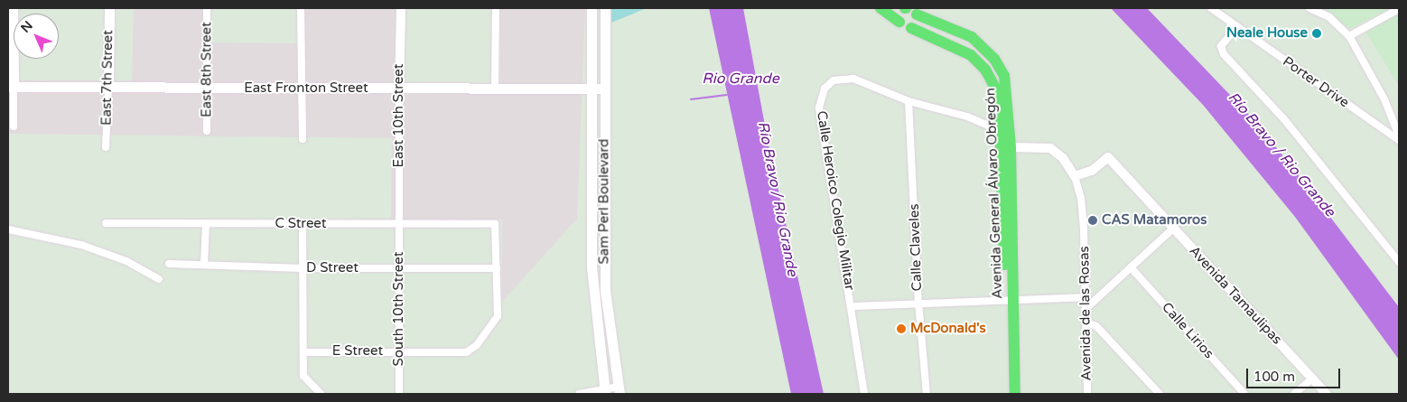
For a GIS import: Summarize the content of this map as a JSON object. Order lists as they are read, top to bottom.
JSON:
{
  "streets": {
    "main road": [
      "East 7th Street",
      "East Fronton Street",
      "Avenida General Álvaro Obregón",
      "Sam Perl Boulevard"
    ],
    "street": [
      "East 8th Street",
      "Porter Drive",
      "East 10th Street",
      "Calle Heroico Colegio Militar",
      "C Street",
      "Calle Claveles",
      "D Street",
      "Avenida Tamaulipas",
      "South 10th Street",
      "Avenida de las Rosas",
      "Calle Lirios",
      "E Street"
    ]
  },
  "crossings": [
    ["East 8th Street", "East Fronton Street"],
    ["East 7th Street", "East Fronton Street"],
    ["East Fronton Street", "East 10th Street"],
    ["East Fronton Street", "Sam Perl Boulevard"],
    ["East 10th Street", "C Street"],
    ["East 10th Street", "South 10th Street"],
    ["Avenida General Álvaro Obregón", "Calle Heroico Colegio Militar"],
    ["Avenida General Álvaro Obregón", "Avenida de las Rosas"],
    ["Calle Heroico Colegio Militar", "Calle Claveles"],
    ["C Street", "D Street"],
    ["C Street", "South 10th Street"],
    ["C Street", "E Street"],
    ["D Street", "South 10th Street"],
    ["D Street", "E Street"],
    ["Avenida Tamaulipas", "Avenida de las Rosas"],
    ["South 10th Street", "E Street"]
  ],
  "water": ["Rio Grande", "Río Bravo / Rio Grande"],
  "places": ["Neale House", "CAS Matamoros", "McDonald's"],
  "scale_bar": "100 m",
  "north": "top left"
}
